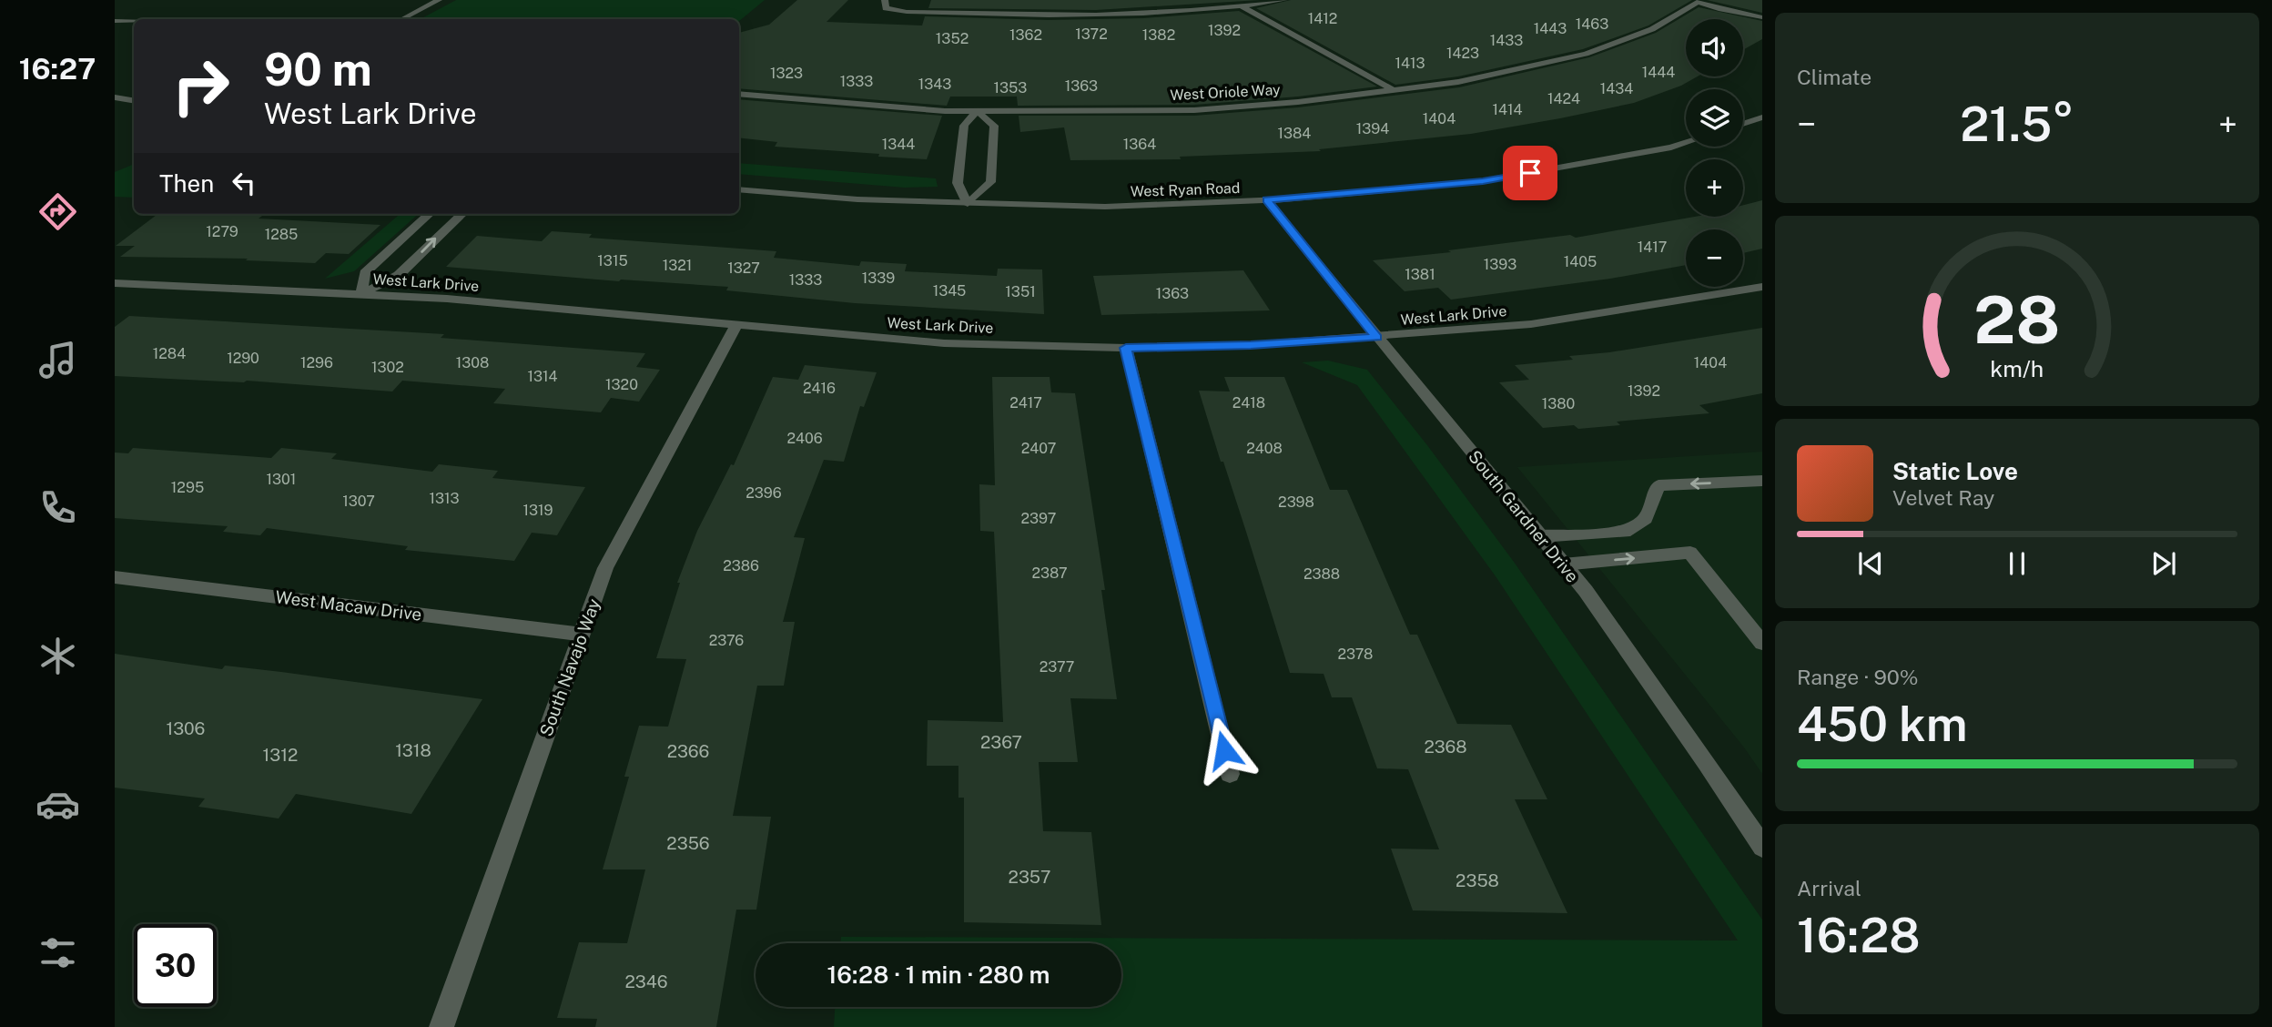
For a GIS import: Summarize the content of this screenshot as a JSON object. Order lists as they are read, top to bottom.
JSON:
{
  "streets": {
    "street": [
      "West Oriole Way",
      "West Ryan Road",
      "West Lark Drive",
      "South Gardner Drive",
      "West Macaw Drive",
      "South Navajo Way"
    ]
  },
  "crossings": [
    ["West Ryan Road", "South Gardner Drive"],
    ["West Lark Drive", "South Gardner Drive"],
    ["West Lark Drive", "South Navajo Way"],
    ["West Macaw Drive", "South Navajo Way"]
  ],
  "house_numbers": [
    "1412",
    "1463",
    "1443",
    "1392",
    "1372",
    "1362",
    "1382",
    "1352",
    "1433",
    "1423",
    "1413",
    "1444",
    "1323",
    "1333",
    "1343",
    "1363",
    "1353",
    "1434",
    "1424",
    "1414",
    "1404",
    "1394",
    "1384",
    "1344",
    "1364",
    "1279",
    "1285",
    "1417",
    "1315",
    "1405",
    "1393",
    "1321",
    "1327",
    "1381",
    "1339",
    "1333",
    "1345",
    "1351",
    "1363",
    "1284",
    "1290",
    "1296",
    "1308",
    "1404",
    "1302",
    "1314",
    "1320",
    "2416",
    "1392",
    "2417",
    "2418",
    "1380",
    "2406",
    "2407",
    "2408",
    "1301",
    "1295",
    "2396",
    "1313",
    "1307",
    "2398",
    "1319",
    "2397",
    "2386",
    "2387",
    "2388",
    "2376",
    "2378",
    "2377",
    "1306",
    "2367",
    "2368",
    "1318",
    "2366",
    "1312",
    "2356",
    "2357",
    "2358",
    "2346"
  ],
  "page": {
    "tabs": "16:27",
    "tile": [
      "Climate",
      ["Range · 90%", "450 km"],
      ["Arrival", "16:28"]
    ],
    "map_buttons": ["+", "−"],
    "turn": ["90 m", "West Lark Drive"],
    "heat": ["−", "21.5°", "+"],
    "then": "Then",
    "song": ["Static Love", "Velvet Ray"],
    "limit": "30",
    "trip": "16:28 · 1 min · 280 m",
    "gauge": ["28", "km/h"]
  }
}
